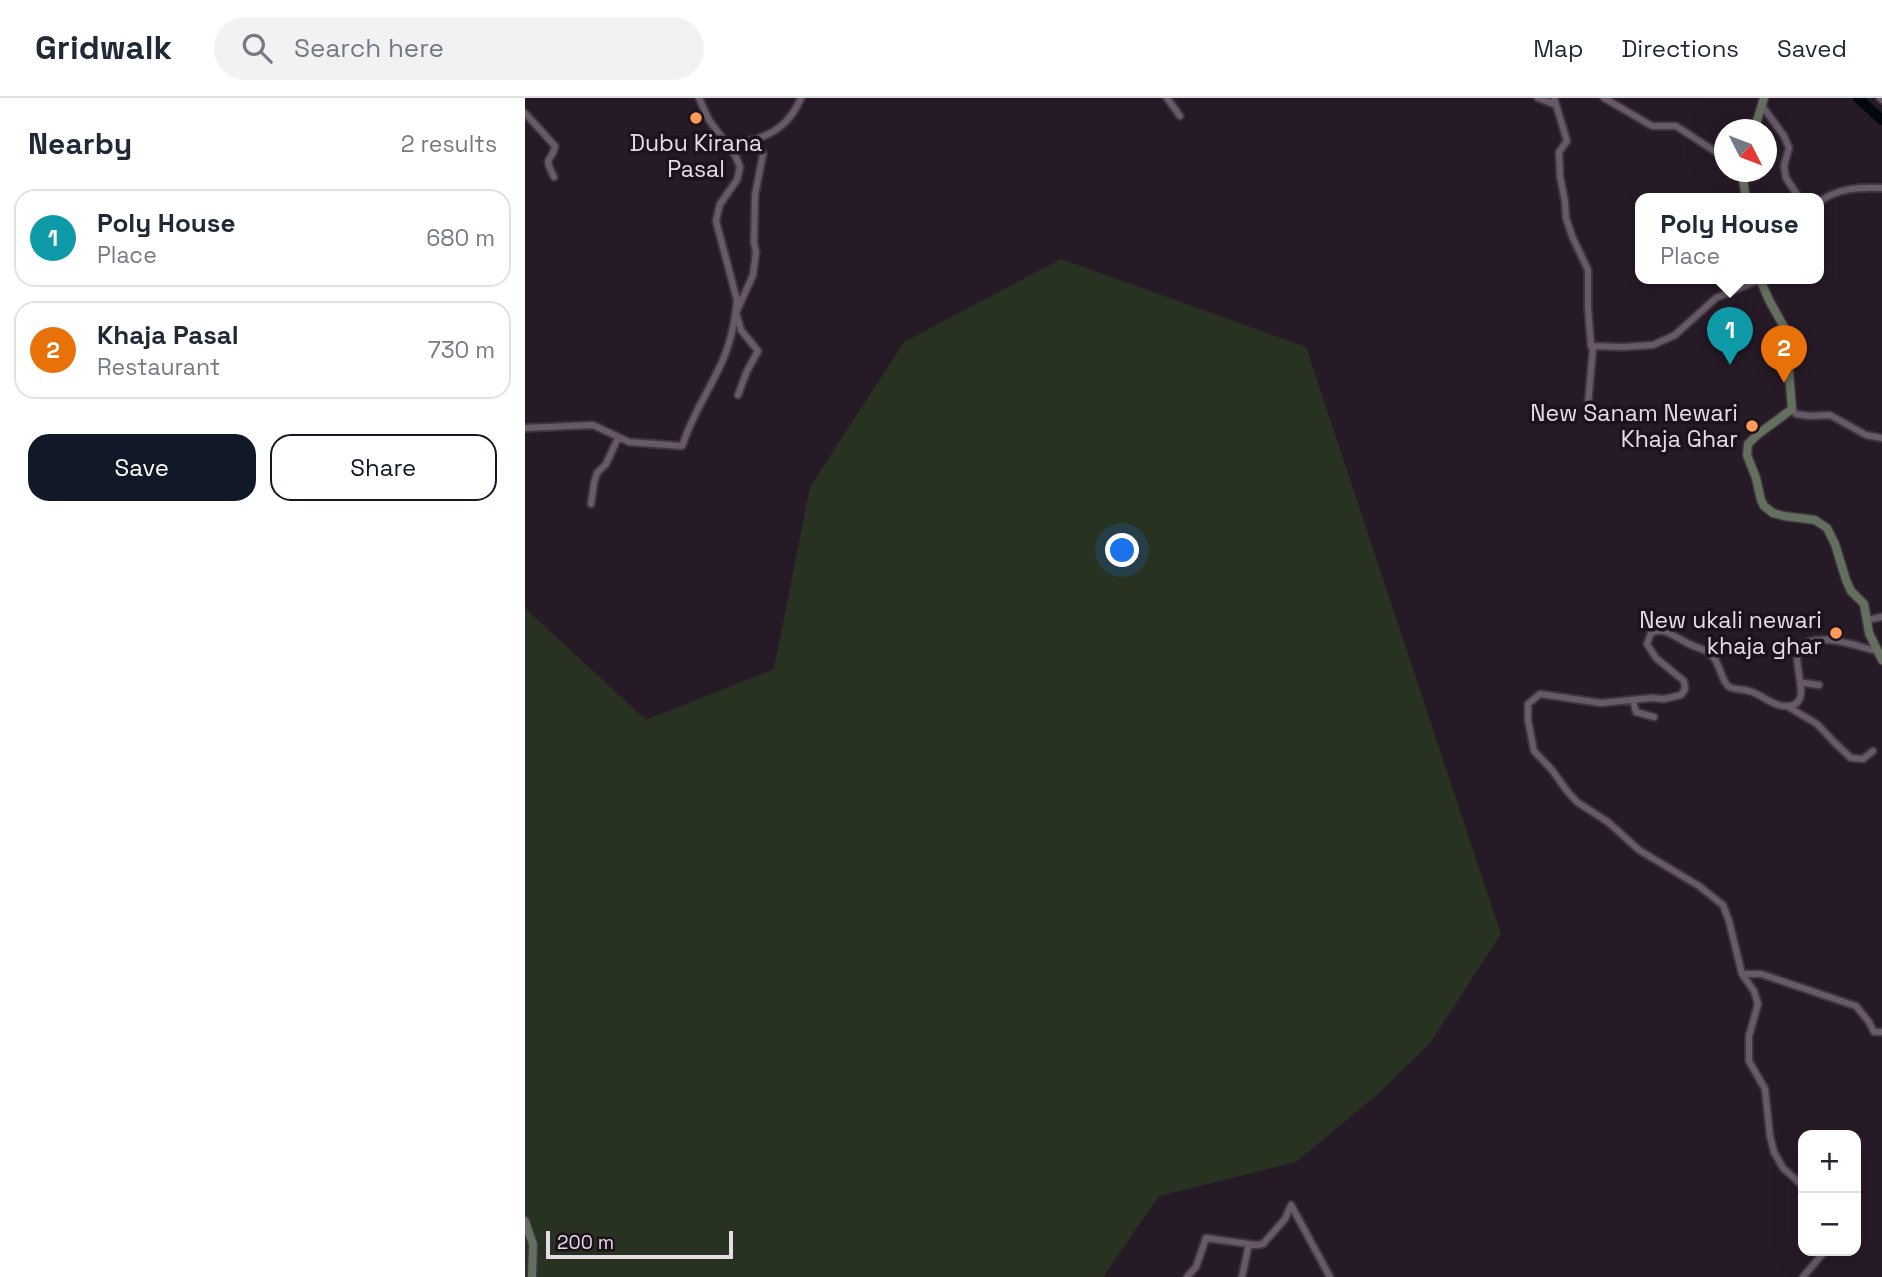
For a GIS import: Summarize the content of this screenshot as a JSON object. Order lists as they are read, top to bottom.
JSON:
{
  "places": ["Dubu Kirana Pasal", "New Sanam Newari Khaja Ghar", "New ukali newari khaja ghar"],
  "scale_bar": "200 m",
  "north": "bottom right",
  "page": {
    "header": "Gridwalk",
    "search": "Search here",
    "nav": ["Map", "Directions", "Saved"],
    "heading": ["Nearby", "2 results"],
    "list": [
      {
        "mark": "1",
        "name": "Poly House",
        "note": "Place",
        "value": "680 m"
      },
      {
        "mark": "2",
        "name": "Khaja Pasal",
        "note": "Restaurant",
        "value": "730 m"
      }
    ],
    "popup": ["Poly House", "Place"],
    "pins": ["1", "2"],
    "buttons": ["Save", "Share"],
    "map_buttons": ["+", "−"],
    "scale": "200 m"
  }
}
